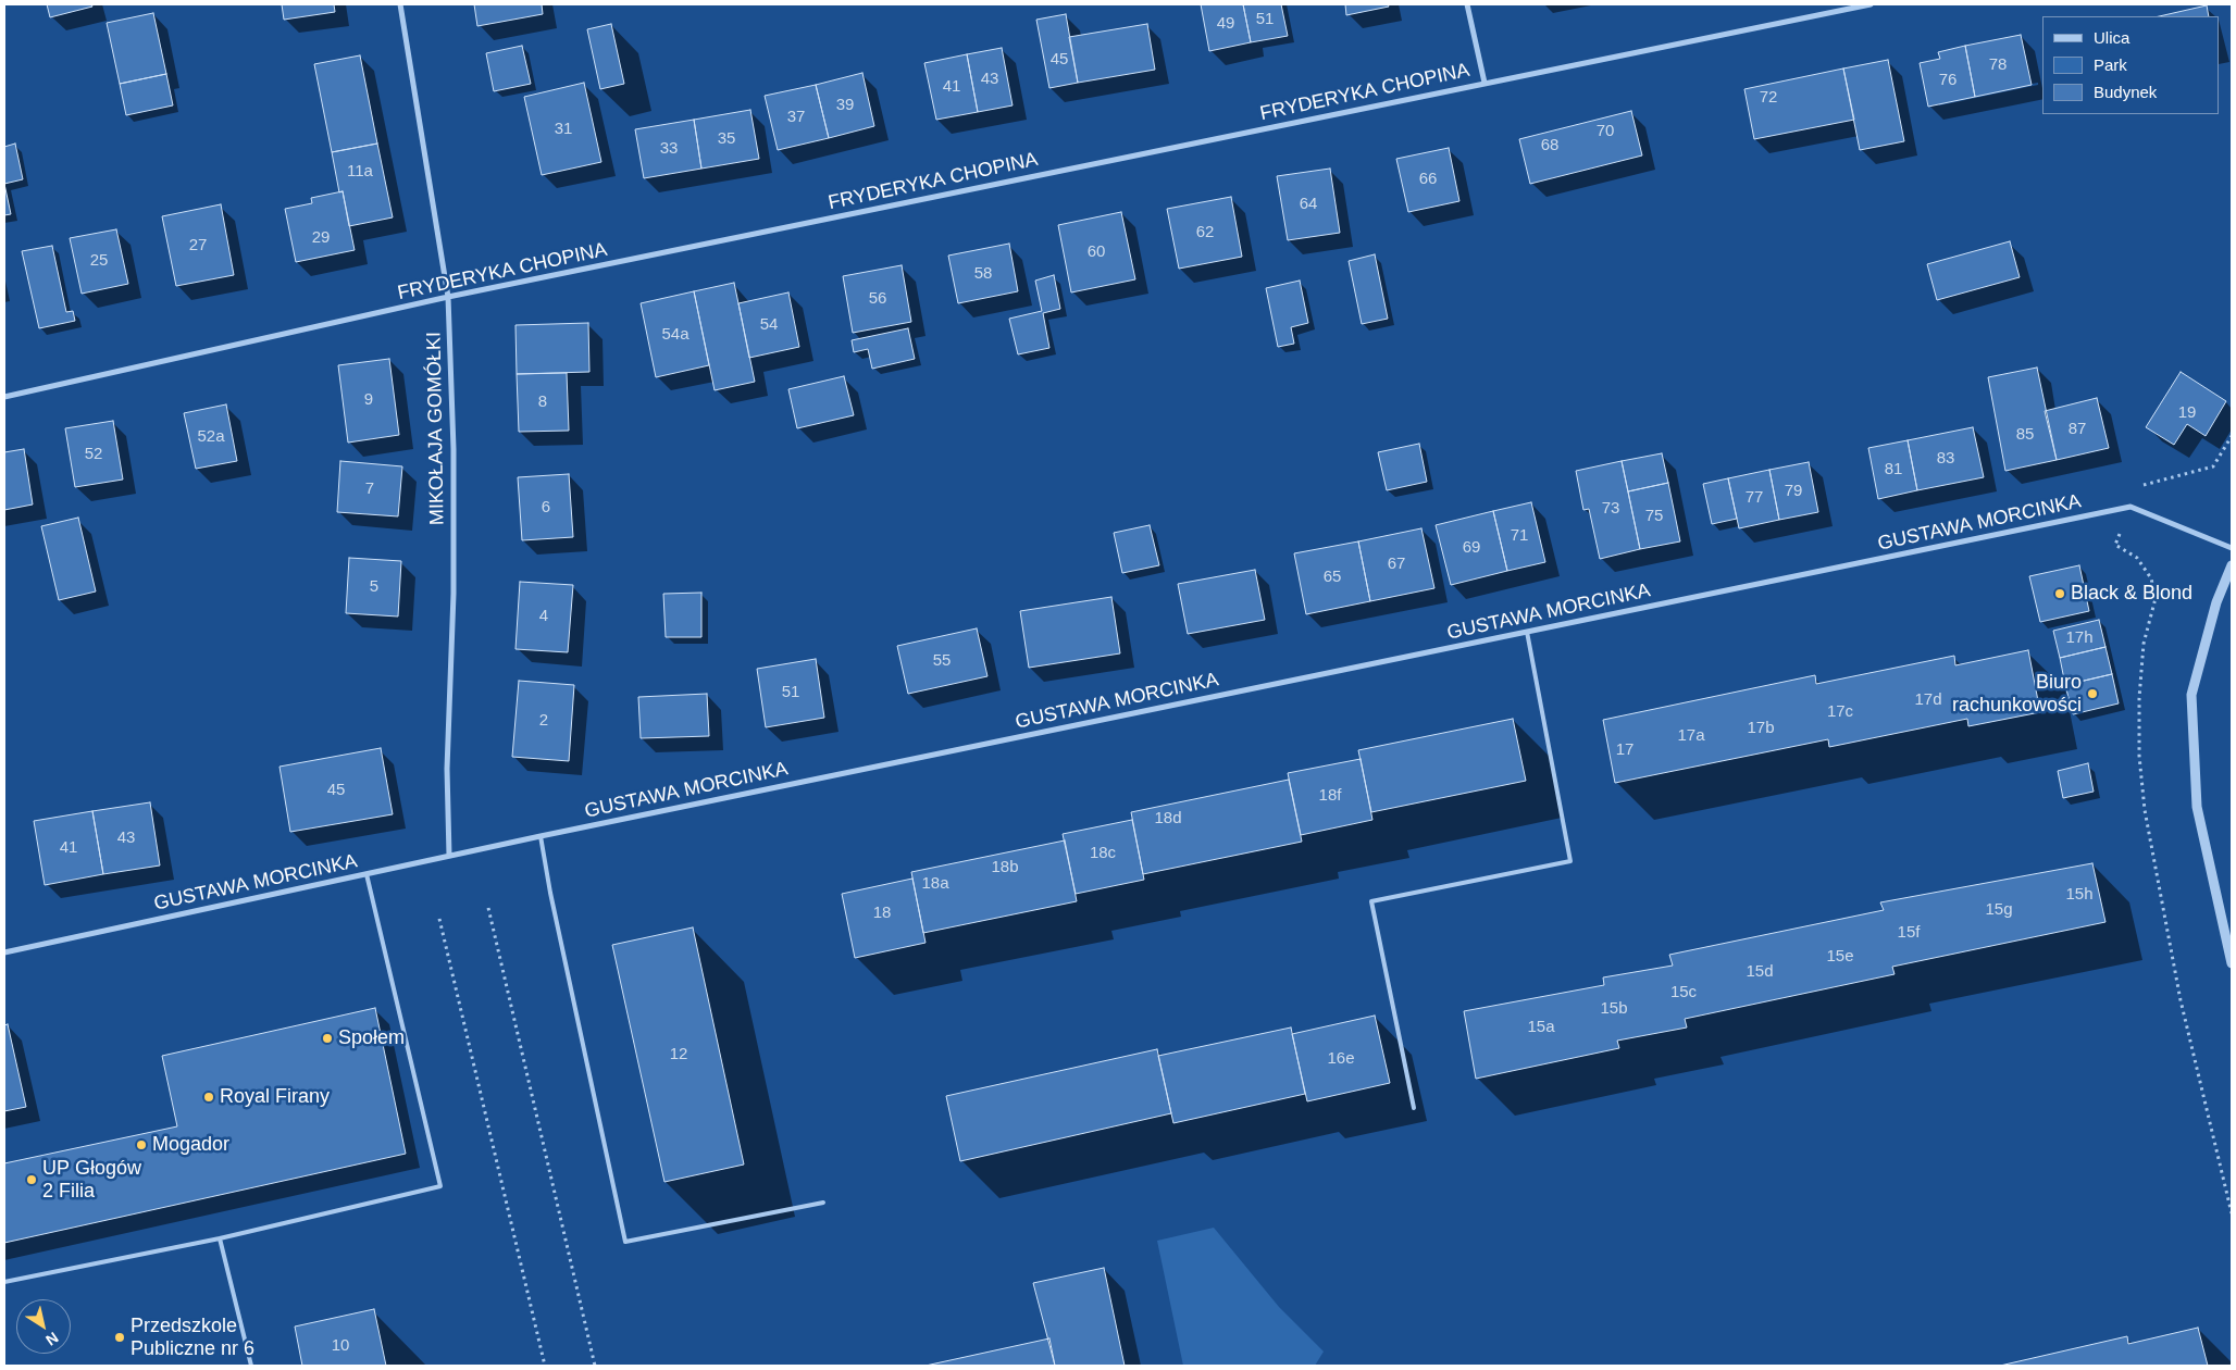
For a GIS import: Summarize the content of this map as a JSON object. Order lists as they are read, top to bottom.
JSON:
{
  "streets": {
    "street": ["FRYDERYKA CHOPINA", "MIKOŁAJA GOMÓŁKI", "GUSTAWA MORCINKA"]
  },
  "crossings": [
    ["FRYDERYKA CHOPINA", "MIKOŁAJA GOMÓŁKI"],
    ["MIKOŁAJA GOMÓŁKI", "GUSTAWA MORCINKA"]
  ],
  "places": [
    "Black & Blond",
    "Biuro rachunkowości",
    "Społem",
    "Royal Firany",
    "Mogador",
    "UP Głogów 2 Filia",
    "Przedszkole Publiczne nr 6"
  ],
  "house_numbers": [
    "51",
    "49",
    "45",
    "78",
    "43",
    "76",
    "41",
    "72",
    "39",
    "37",
    "31",
    "70",
    "35",
    "68",
    "33",
    "11a",
    "66",
    "64",
    "62",
    "29",
    "27",
    "60",
    "25",
    "58",
    "56",
    "54",
    "54a",
    "9",
    "8",
    "19",
    "87",
    "85",
    "52a",
    "52",
    "83",
    "81",
    "7",
    "79",
    "77",
    "6",
    "73",
    "75",
    "71",
    "69",
    "67",
    "65",
    "5",
    "4",
    "17h",
    "55",
    "51",
    "17d",
    "17c",
    "2",
    "17b",
    "17a",
    "17",
    "45",
    "18f",
    "18d",
    "43",
    "41",
    "18c",
    "18b",
    "18a",
    "15h",
    "15g",
    "18",
    "15f",
    "15e",
    "15d",
    "15c",
    "15b",
    "15a",
    "12",
    "16e",
    "10"
  ],
  "legend": ["Ulica", "Park", "Budynek"],
  "north": "bottom right"
}
